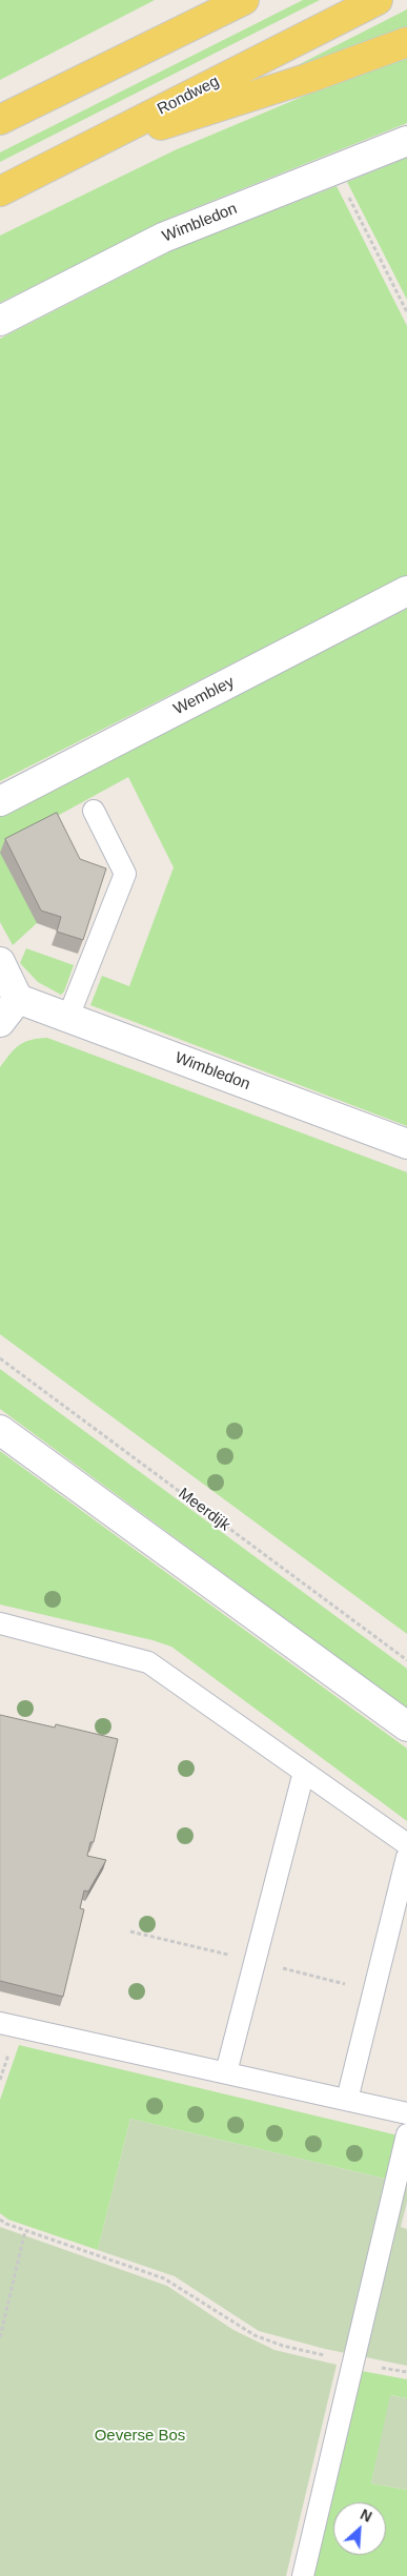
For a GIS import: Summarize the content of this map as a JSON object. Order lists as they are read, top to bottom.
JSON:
{
  "streets": {
    "main road": ["Rondweg"],
    "street": ["Wimbledon", "Wembley"],
    "path": ["Meerdijk"]
  },
  "parks": ["Oeverse Bos"],
  "north": "top right"
}
